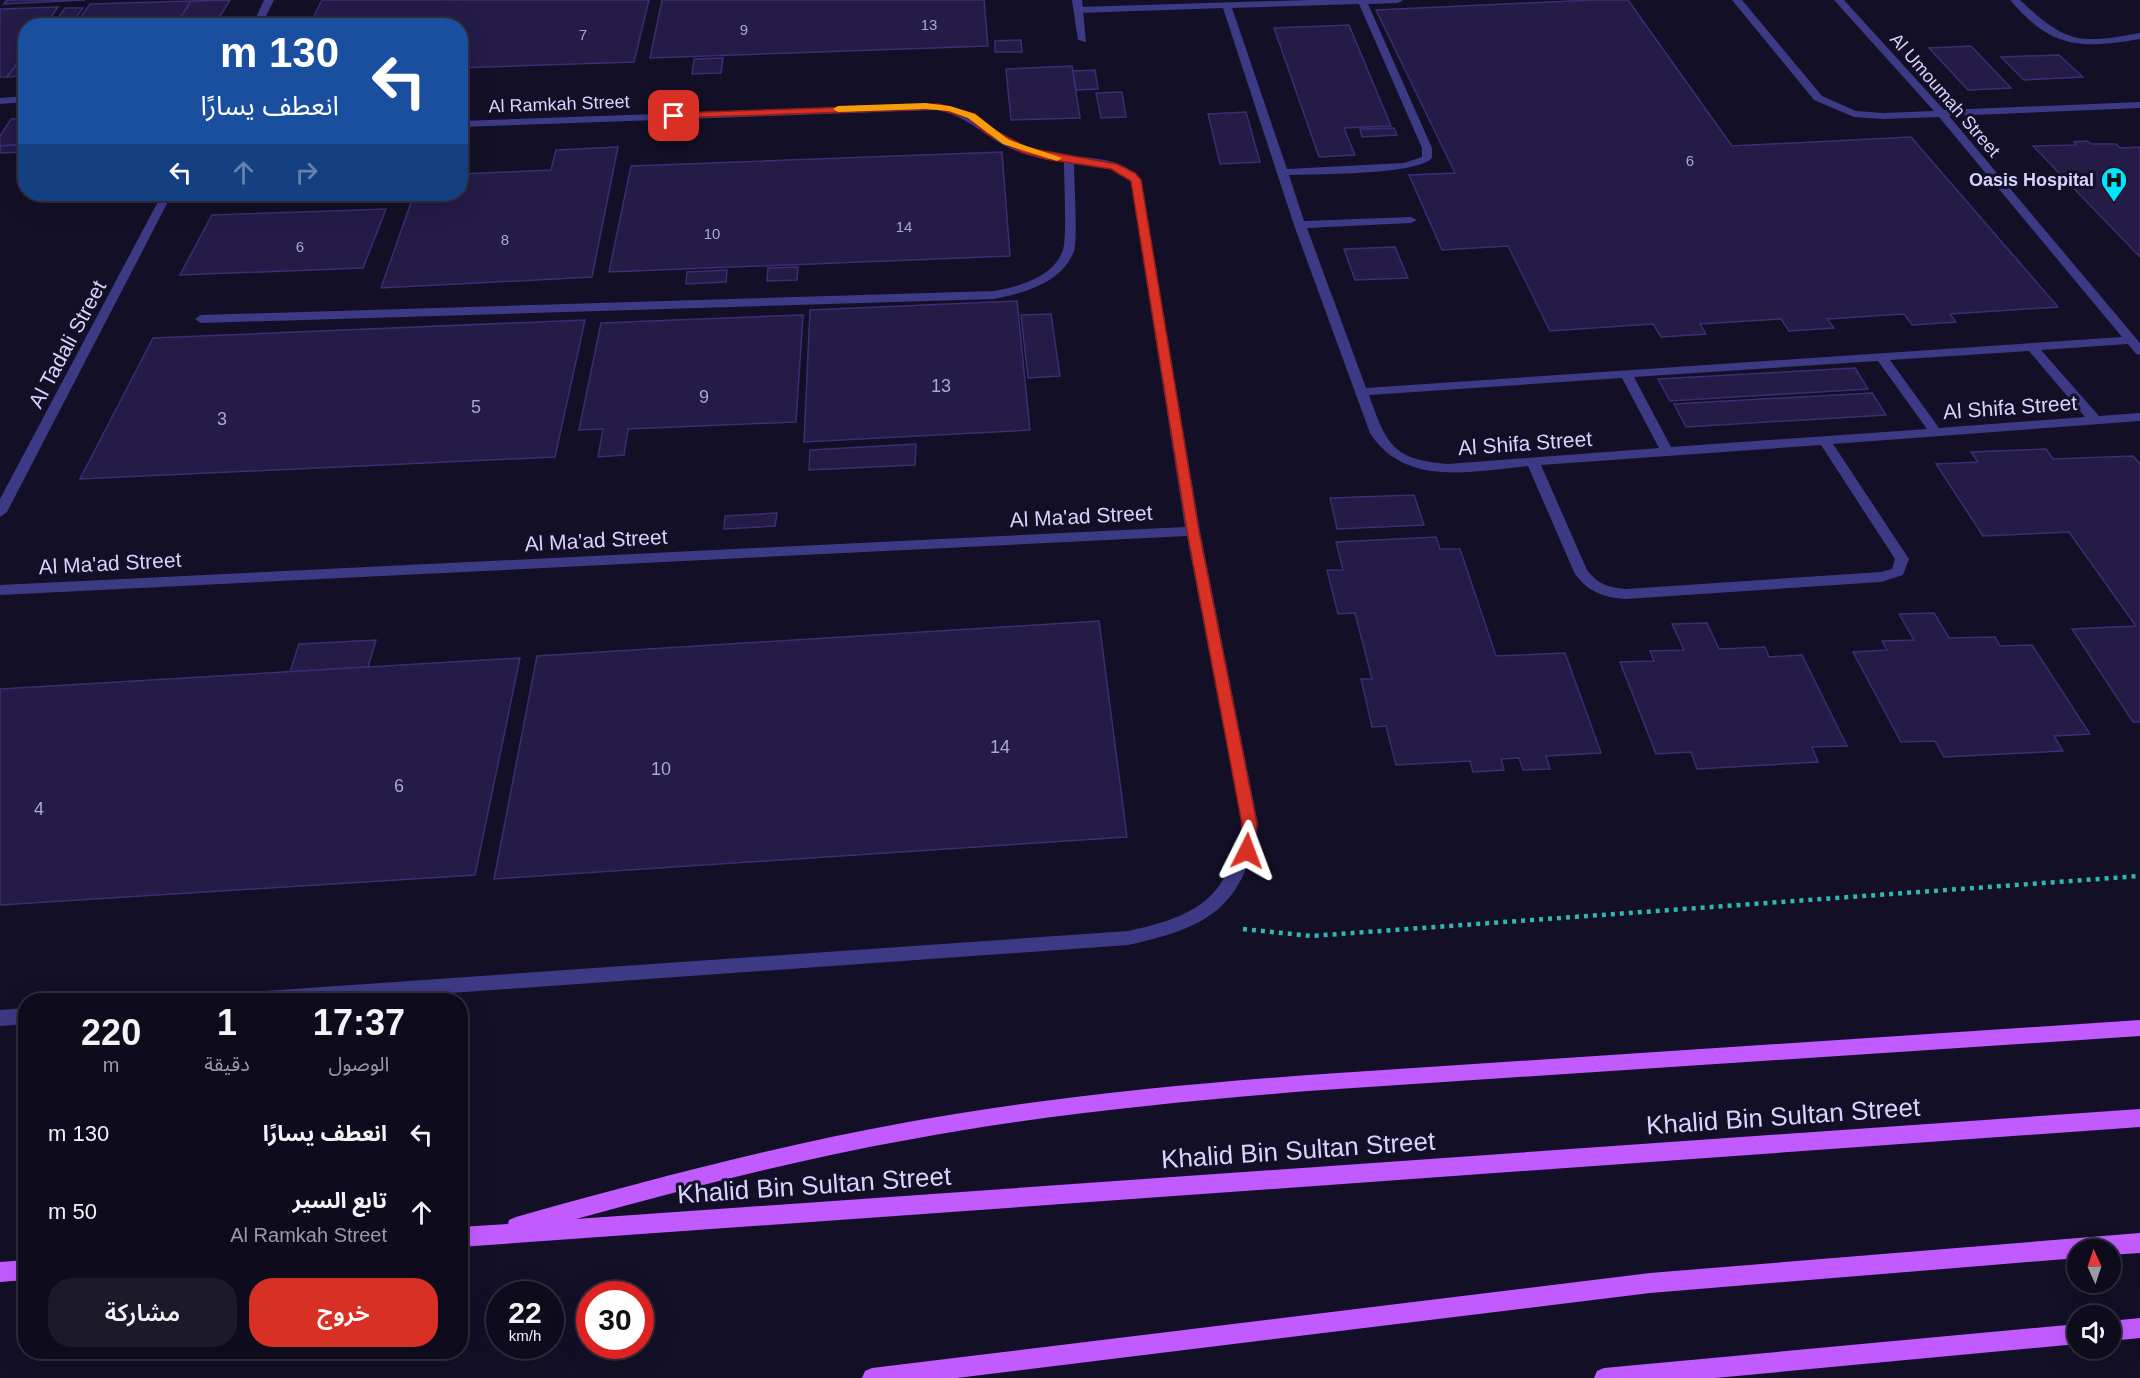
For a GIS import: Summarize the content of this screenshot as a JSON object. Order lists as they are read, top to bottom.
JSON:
{
  "streets": {
    "main road": ["Khalid Bin Sultan Street"],
    "street": [
      "Al Umoumah Street",
      "Al Ramkah Street",
      "Al Tadali Street",
      "Al Shifa Street",
      "Al Ma'ad Street"
    ]
  },
  "crossings": [
    ["Al Ramkah Street", "Al Ma'ad Street"]
  ],
  "places": {
    "hospital": ["Oasis Hospital"]
  },
  "house_numbers": [
    "13",
    "9",
    "7",
    "6",
    "14",
    "10",
    "8",
    "6",
    "13",
    "9",
    "5",
    "3",
    "14",
    "10",
    "6",
    "4"
  ],
  "north": "top",
  "page": {
    "turn": ["130 m", "انعطف يسارًا"],
    "eta": [
      "17:37",
      "الوصول",
      "1",
      "دقيقة",
      "220",
      "m"
    ],
    "list": [
      {
        "name": "انعطف يسارًا",
        "value": "130 m"
      },
      {
        "name": "تابع السير",
        "note": "Al Ramkah Street",
        "value": "50 m"
      }
    ],
    "buttons": ["خروج", "مشاركة"],
    "speed": "22 km/h",
    "limit": "30"
  }
}
